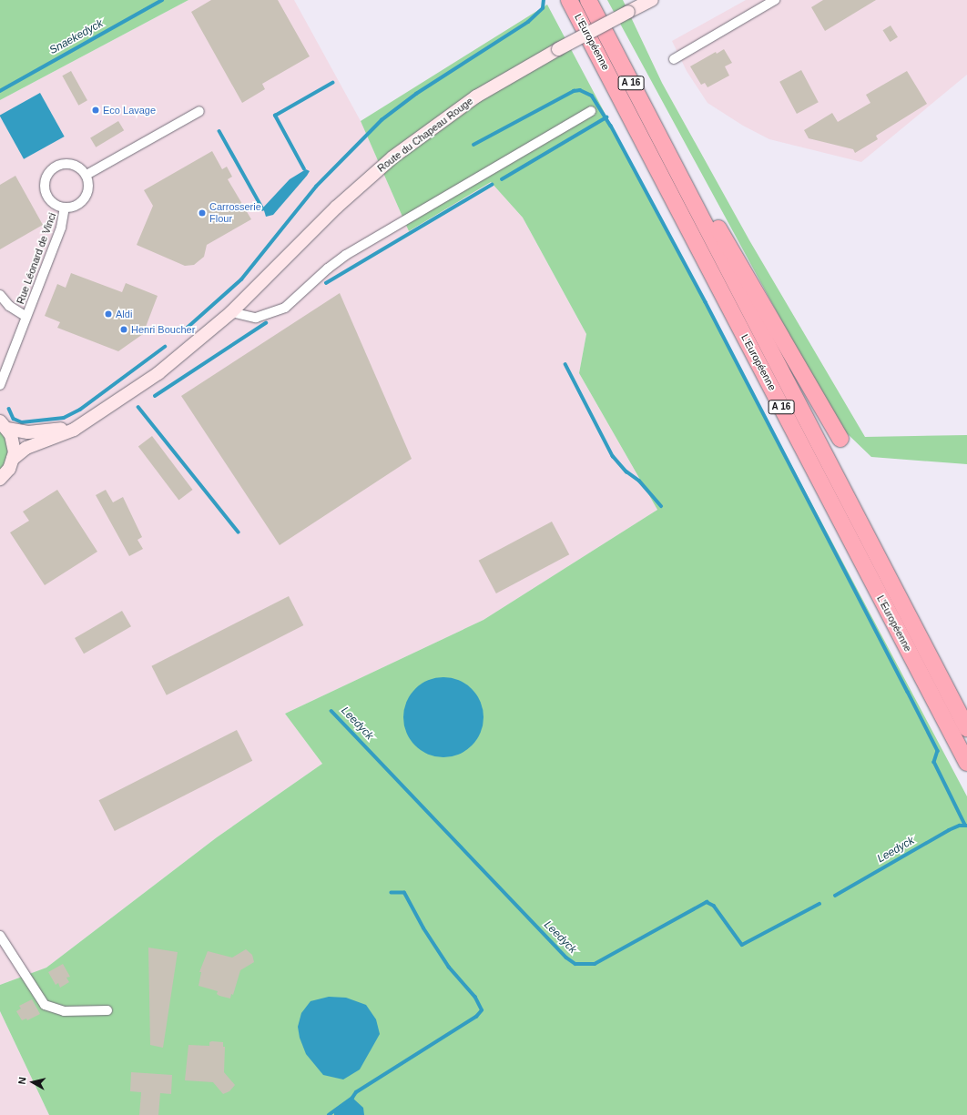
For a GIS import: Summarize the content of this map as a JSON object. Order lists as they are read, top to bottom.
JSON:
{
  "streets": {
    "highway": ["L'Européenne", "A 16"],
    "street": ["Route du Chapeau Rouge", "Rue Léonard de Vinci"]
  },
  "water": ["Snaekedyck", "Leedyck"],
  "places": [
    "Eco Lavage",
    "Carrosserie Flour",
    "Aldi",
    "Henri Boucher"
  ],
  "north": "left"
}
